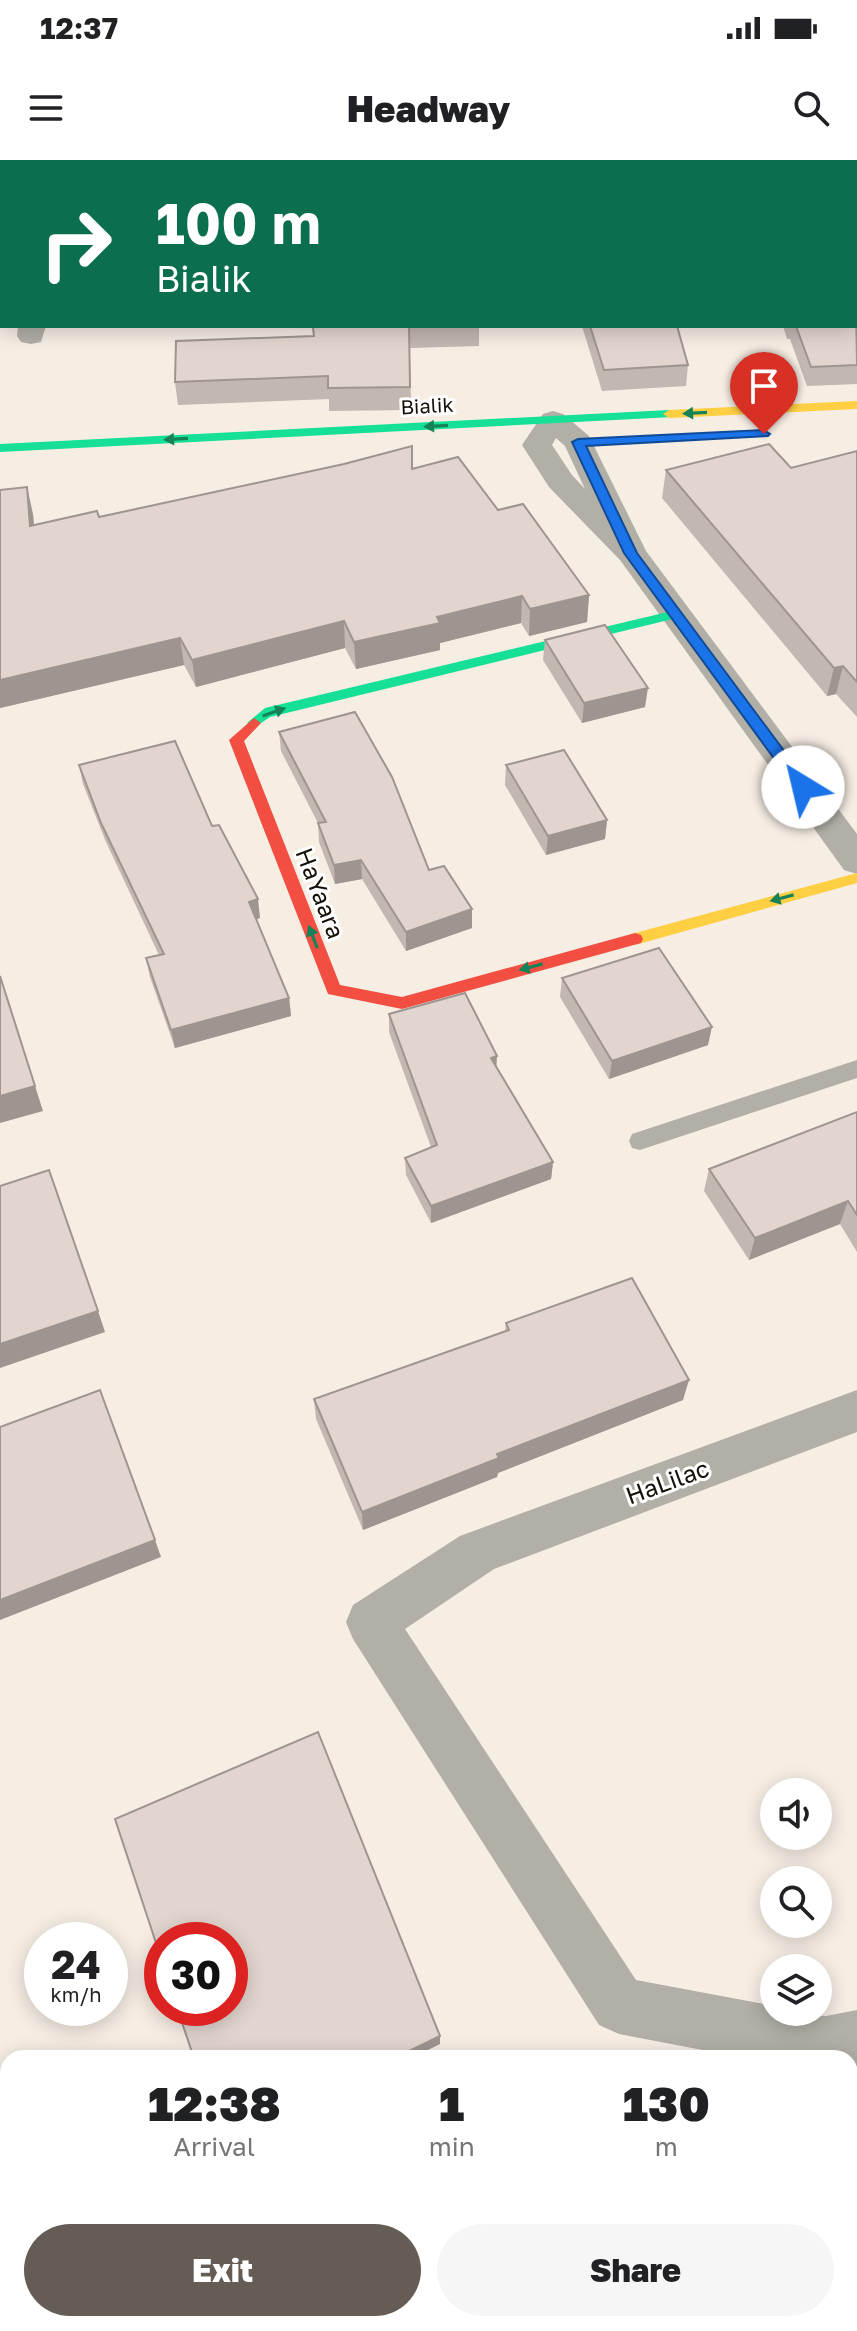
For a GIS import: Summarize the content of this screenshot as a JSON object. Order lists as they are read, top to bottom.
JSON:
{
  "streets": {
    "street": ["Bialik", "HaYaara", "HaLilac"]
  },
  "one_way": ["Bialik"],
  "page": {
    "status": "12:37",
    "header": "Headway",
    "turn": ["100 m", "Bialik"],
    "speed": "24 km/h",
    "limit": "30",
    "eta": [
      "12:38",
      "Arrival",
      "1",
      "min",
      "130",
      "m"
    ],
    "buttons": ["Exit", "Share"]
  }
}
